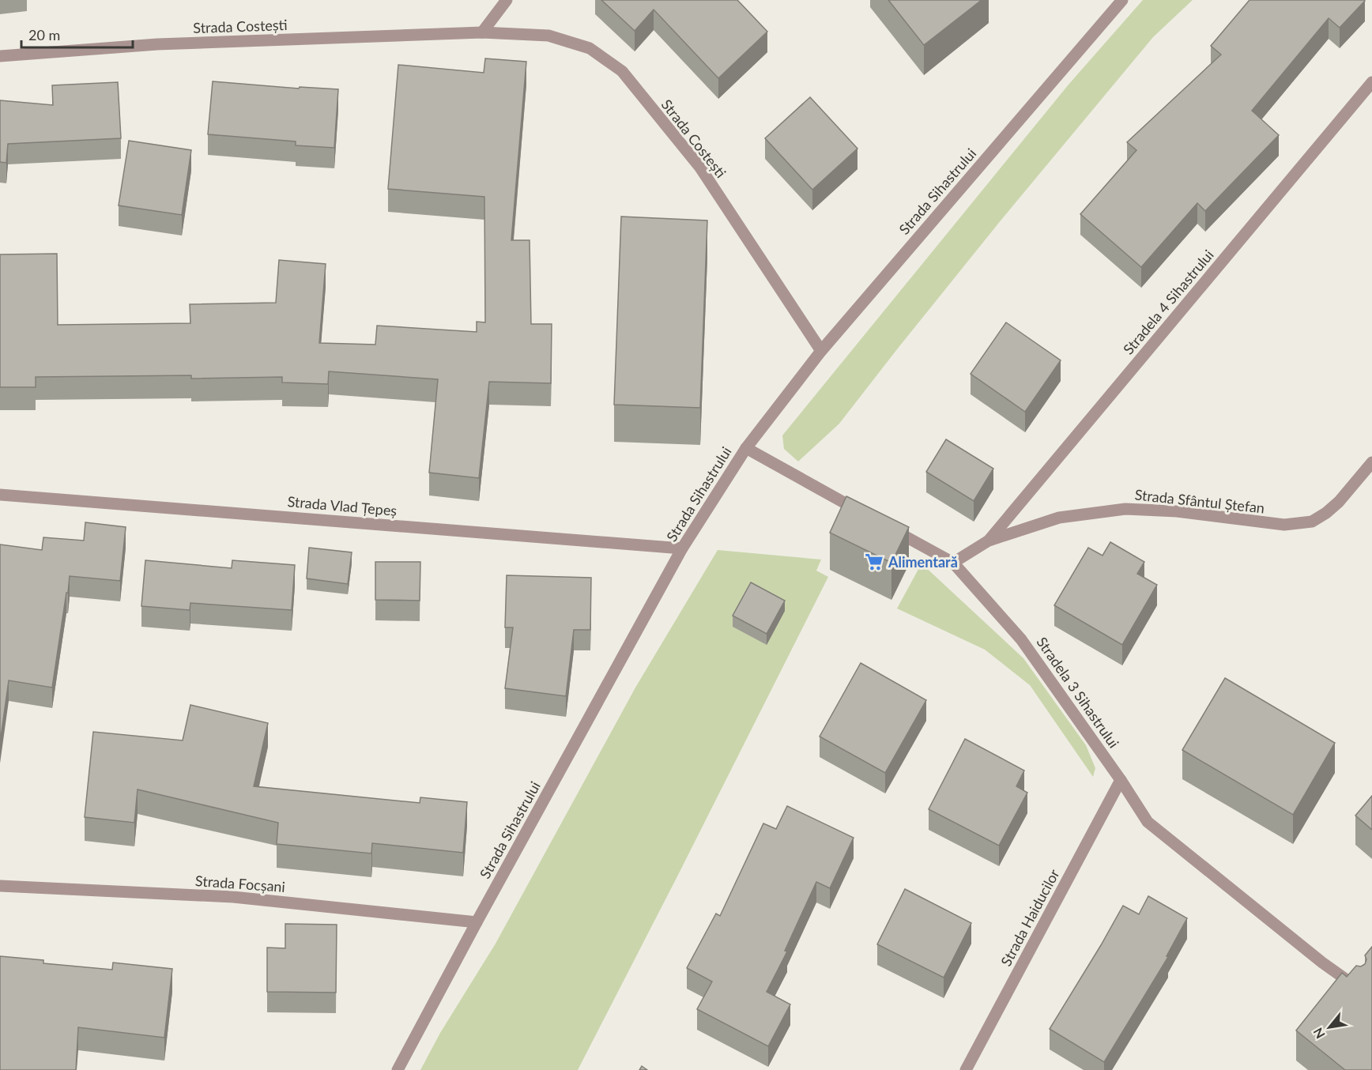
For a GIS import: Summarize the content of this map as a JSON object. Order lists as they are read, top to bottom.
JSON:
{
  "streets": {
    "street": [
      "Strada Costești",
      "Strada Sihastrului",
      "Stradela 4 Sihastrului",
      "Strada Sfântul Ștefan",
      "Strada Vlad Țepeș",
      "Stradela 3 Sihastrului",
      "Strada Focșani",
      "Strada Haiducilor"
    ]
  },
  "crossings": [
    ["Strada Costești", "Strada Sihastrului"],
    ["Strada Sihastrului", "Strada Vlad Țepeș"],
    ["Strada Sihastrului", "Strada Focșani"],
    ["Stradela 4 Sihastrului", "Strada Sfântul Ștefan"],
    ["Strada Sfântul Ștefan", "Stradela 3 Sihastrului"],
    ["Stradela 3 Sihastrului", "Strada Haiducilor"]
  ],
  "places": {
    "supermarket": ["Alimentară"]
  },
  "scale_bar": "20 m",
  "north": "bottom left"
}
